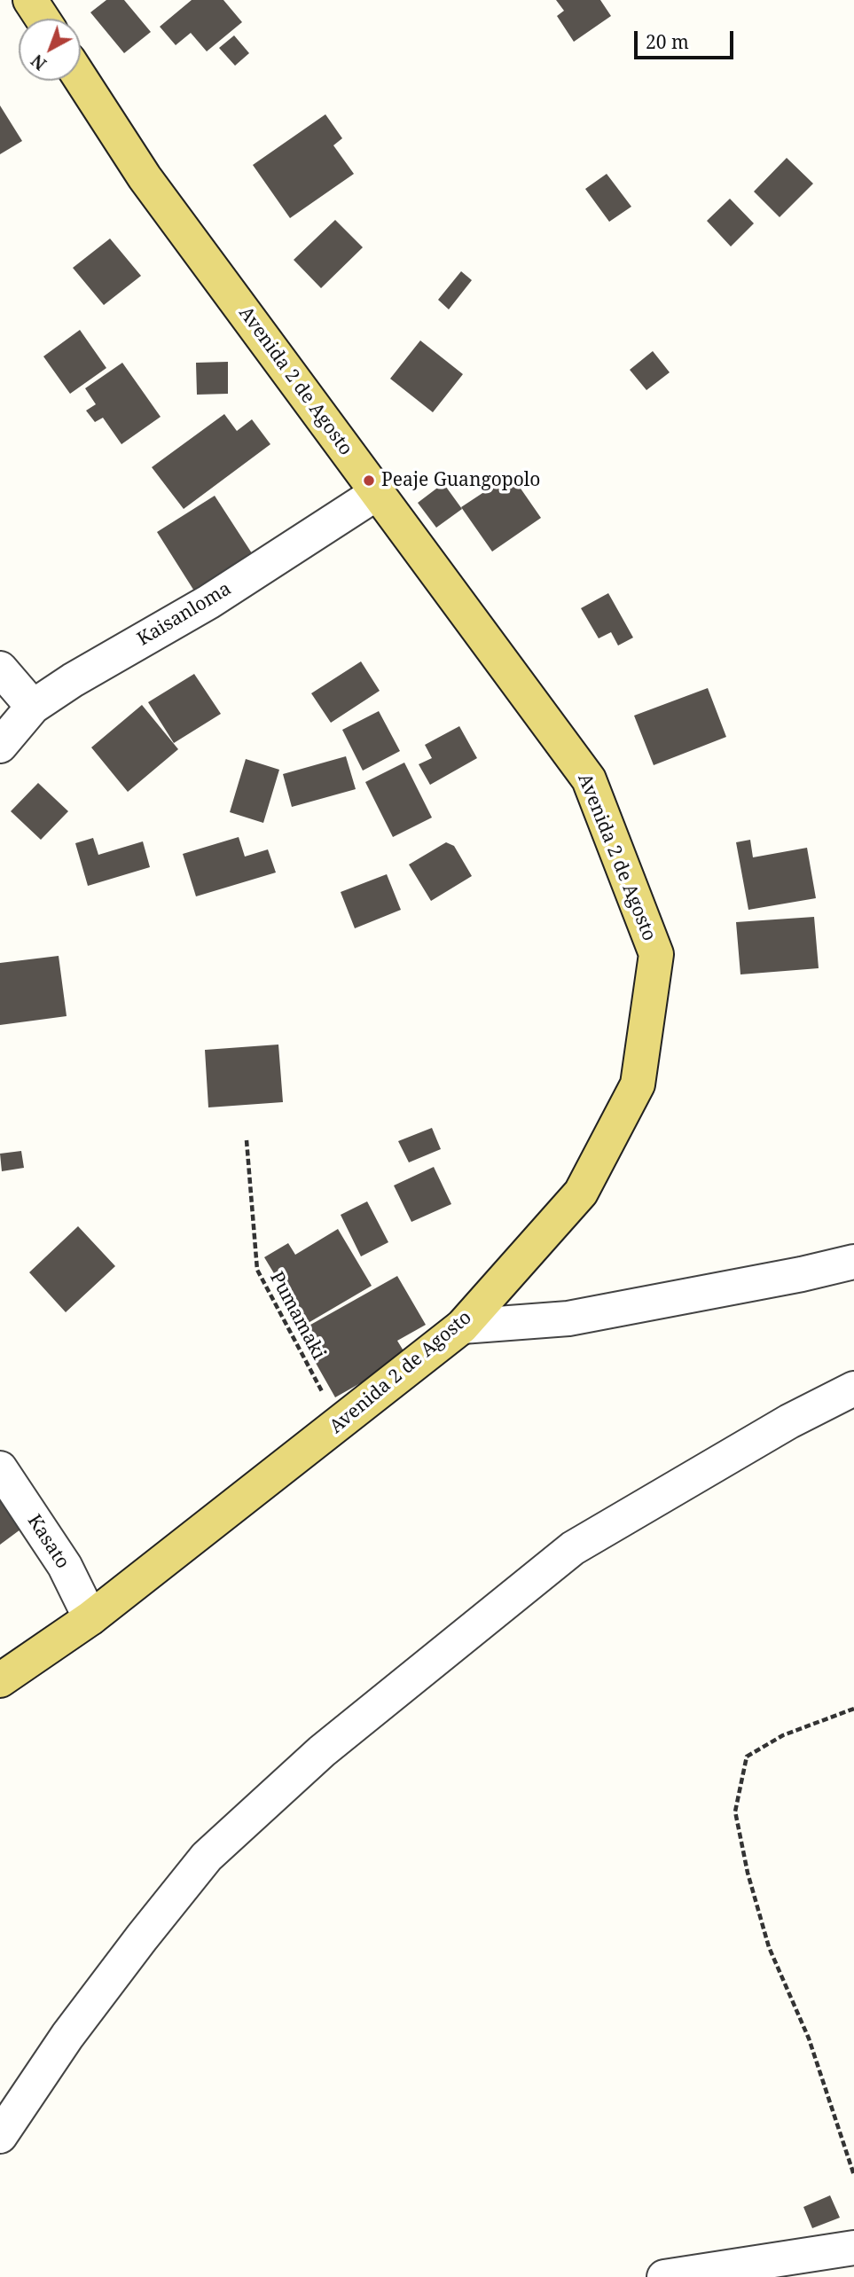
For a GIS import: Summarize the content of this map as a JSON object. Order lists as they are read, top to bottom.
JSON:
{
  "streets": {
    "main road": ["Avenida 2 de Agosto"],
    "street": ["Kaisanloma", "Kasato"],
    "path": ["Pumamaki"]
  },
  "crossings": [
    ["Avenida 2 de Agosto", "Kaisanloma"],
    ["Avenida 2 de Agosto", "Pumamaki"],
    ["Avenida 2 de Agosto", "Kasato"]
  ],
  "places": ["Peaje Guangopolo"],
  "scale_bar": "20 m",
  "north": "bottom left"
}
